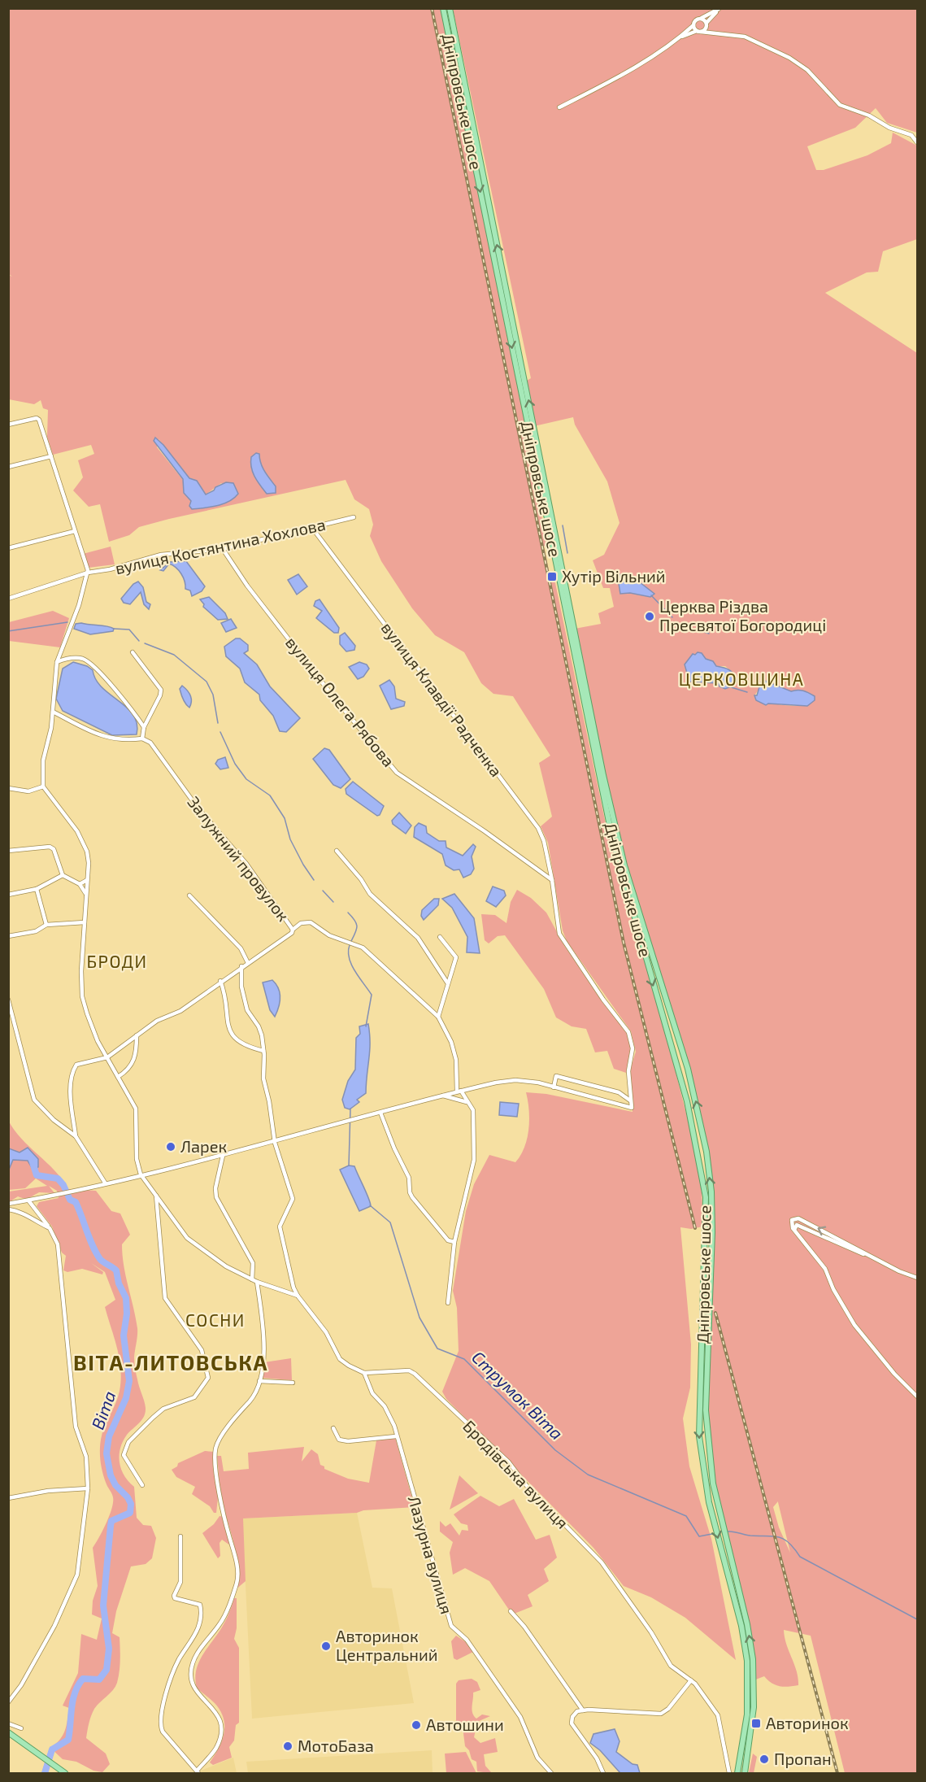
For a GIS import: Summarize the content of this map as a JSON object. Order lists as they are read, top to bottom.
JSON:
{
  "streets": {
    "main road": ["Дніпровське шосе"],
    "street": [
      "вулиця Костянтина Хохлова",
      "вулиця Клавдії Радченка",
      "вулиця Олега Рябова",
      "Залужний провулок",
      "Бродівська вулиця",
      "Лазурна вулиця"
    ]
  },
  "crossings": [
    ["вулиця Костянтина Хохлова", "вулиця Клавдії Радченка"],
    ["вулиця Костянтина Хохлова", "вулиця Олега Рябова"],
    ["вулиця Клавдії Радченка", "вулиця Олега Рябова"],
    ["Бродівська вулиця", "Лазурна вулиця"]
  ],
  "districts": [
    "ЦЕРКОВЩИНА",
    "БРОДИ",
    "СОСНИ",
    "ВІТА-ЛИТОВСЬКА"
  ],
  "water": ["Струмок Віта", "Віта"],
  "places": {
    "transit": ["Хутір Вільний", "Авторинок"],
    "other": [
      "Церква Різдва Пресвятої Богородиці",
      "Ларек",
      "Авторинок Центральний",
      "Автошини",
      "МотоБаза",
      "Пропан"
    ]
  }
}
